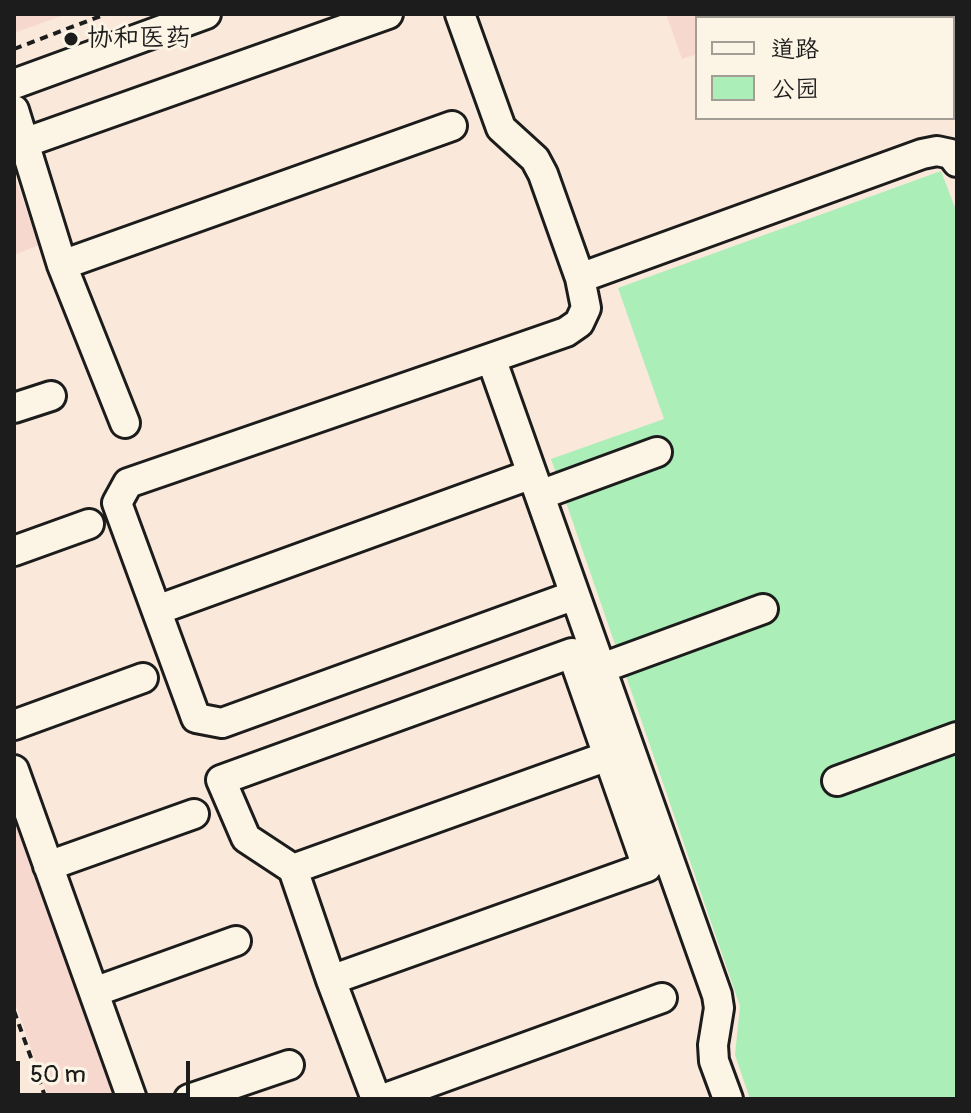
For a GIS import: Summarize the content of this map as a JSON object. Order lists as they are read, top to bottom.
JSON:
{
  "places": ["协和医药"],
  "legend": ["道路", "公园"],
  "scale_bar": "50 m"
}
